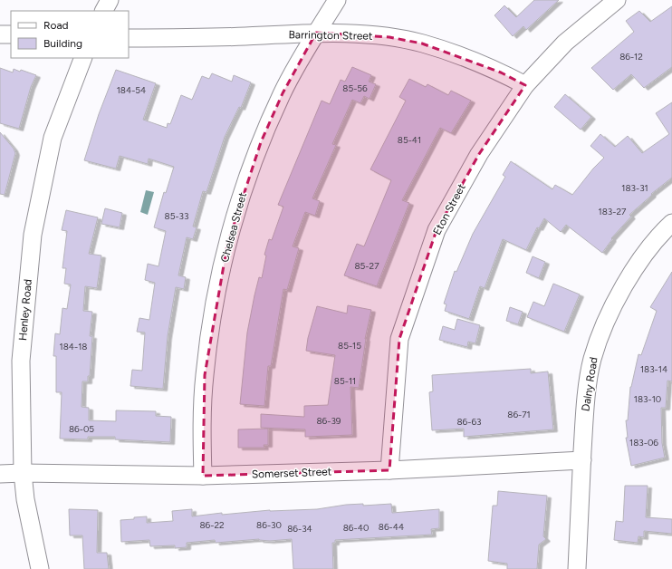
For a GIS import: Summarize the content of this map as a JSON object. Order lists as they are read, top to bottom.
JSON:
{
  "streets": {
    "street": [
      "Barrington Street",
      "Eton Street",
      "Chelsea Street",
      "Henley Road",
      "Dalny Road",
      "Somerset Street"
    ]
  },
  "crossings": [
    ["Barrington Street", "Eton Street"],
    ["Barrington Street", "Chelsea Street"],
    ["Eton Street", "Somerset Street"],
    ["Chelsea Street", "Somerset Street"],
    ["Henley Road", "Somerset Street"],
    ["Dalny Road", "Somerset Street"]
  ],
  "house_numbers": [
    "86-12",
    "85-56",
    "184-54",
    "85-41",
    "183-31",
    "183-27",
    "85-33",
    "85-27",
    "85-15",
    "184-18",
    "183-14",
    "85-11",
    "183-10",
    "86-71",
    "86-39",
    "86-63",
    "86-05",
    "183-06",
    "86-22",
    "86-30",
    "86-44",
    "86-40",
    "86-34"
  ],
  "legend": ["Road", "Building"]
}
